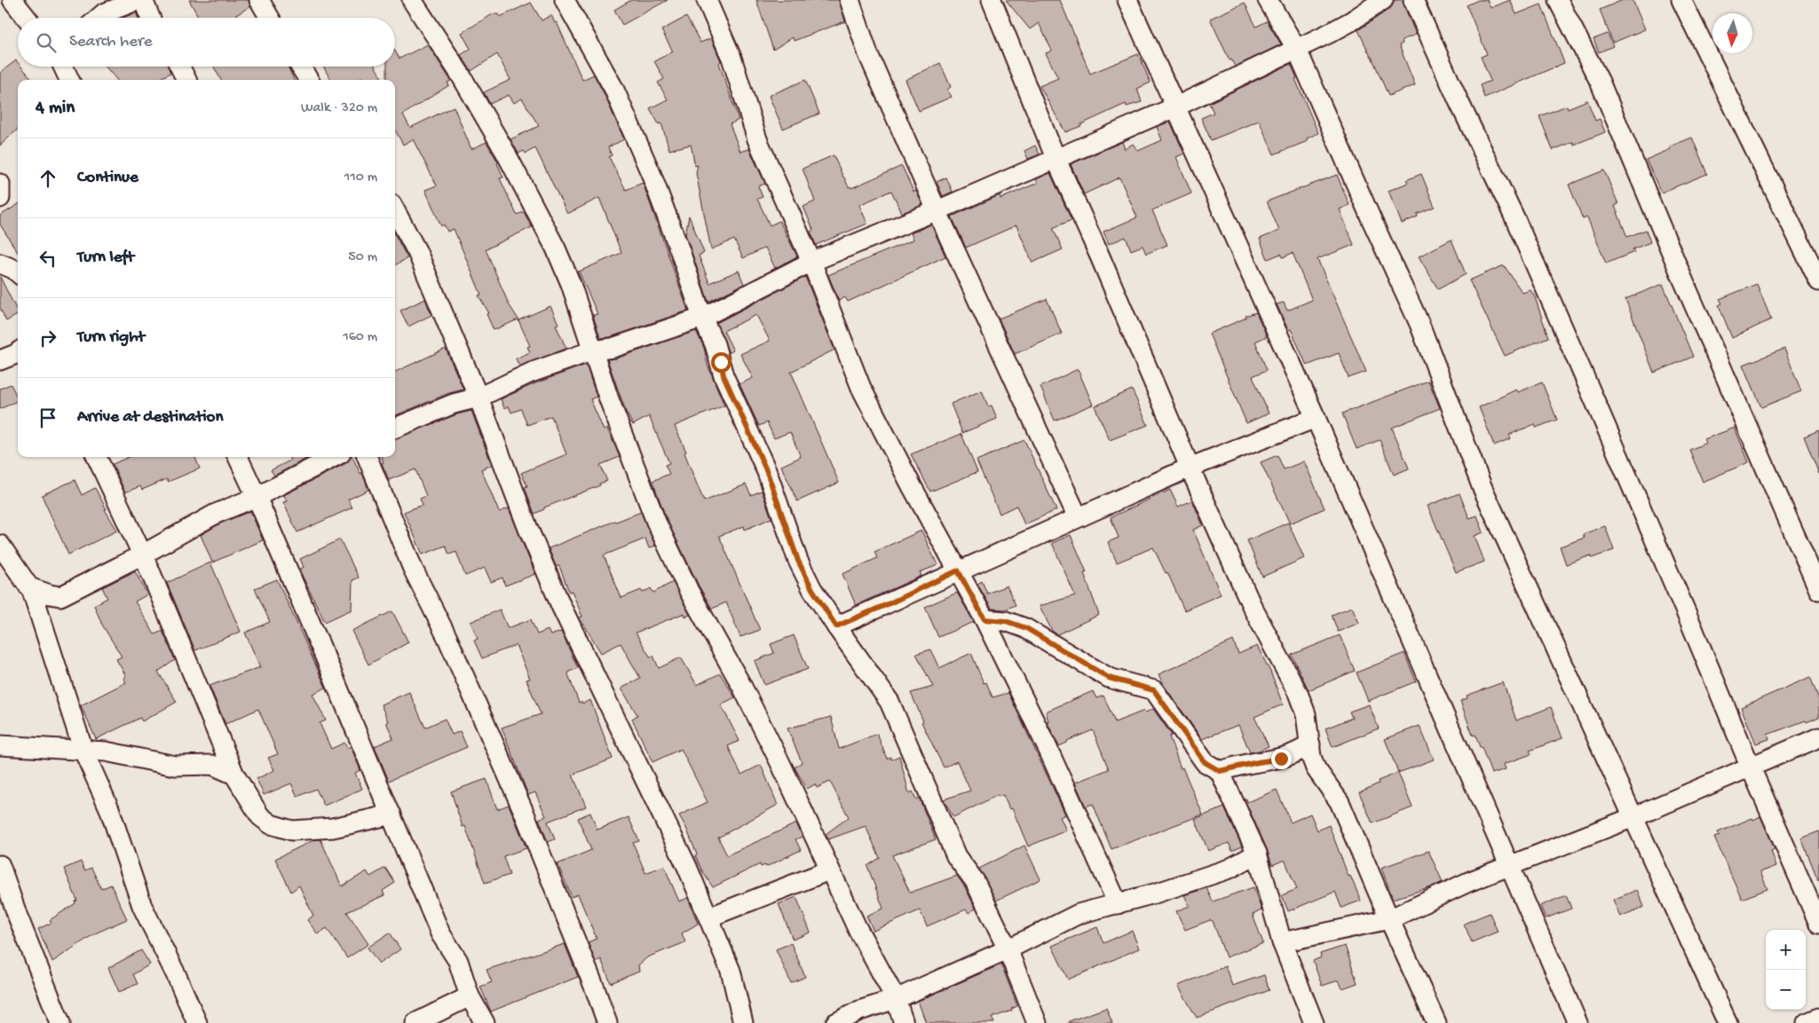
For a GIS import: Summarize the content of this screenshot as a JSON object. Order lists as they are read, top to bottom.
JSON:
{
  "north": "bottom",
  "page": {
    "search": "Search here",
    "heading": ["4 min", "Walk · 320 m"],
    "list": [
      ["Continue", "110 m"],
      ["Turn left", "50 m"],
      ["Turn right", "160 m"],
      "Arrive at destination"
    ],
    "map_buttons": ["+", "−"]
  }
}
